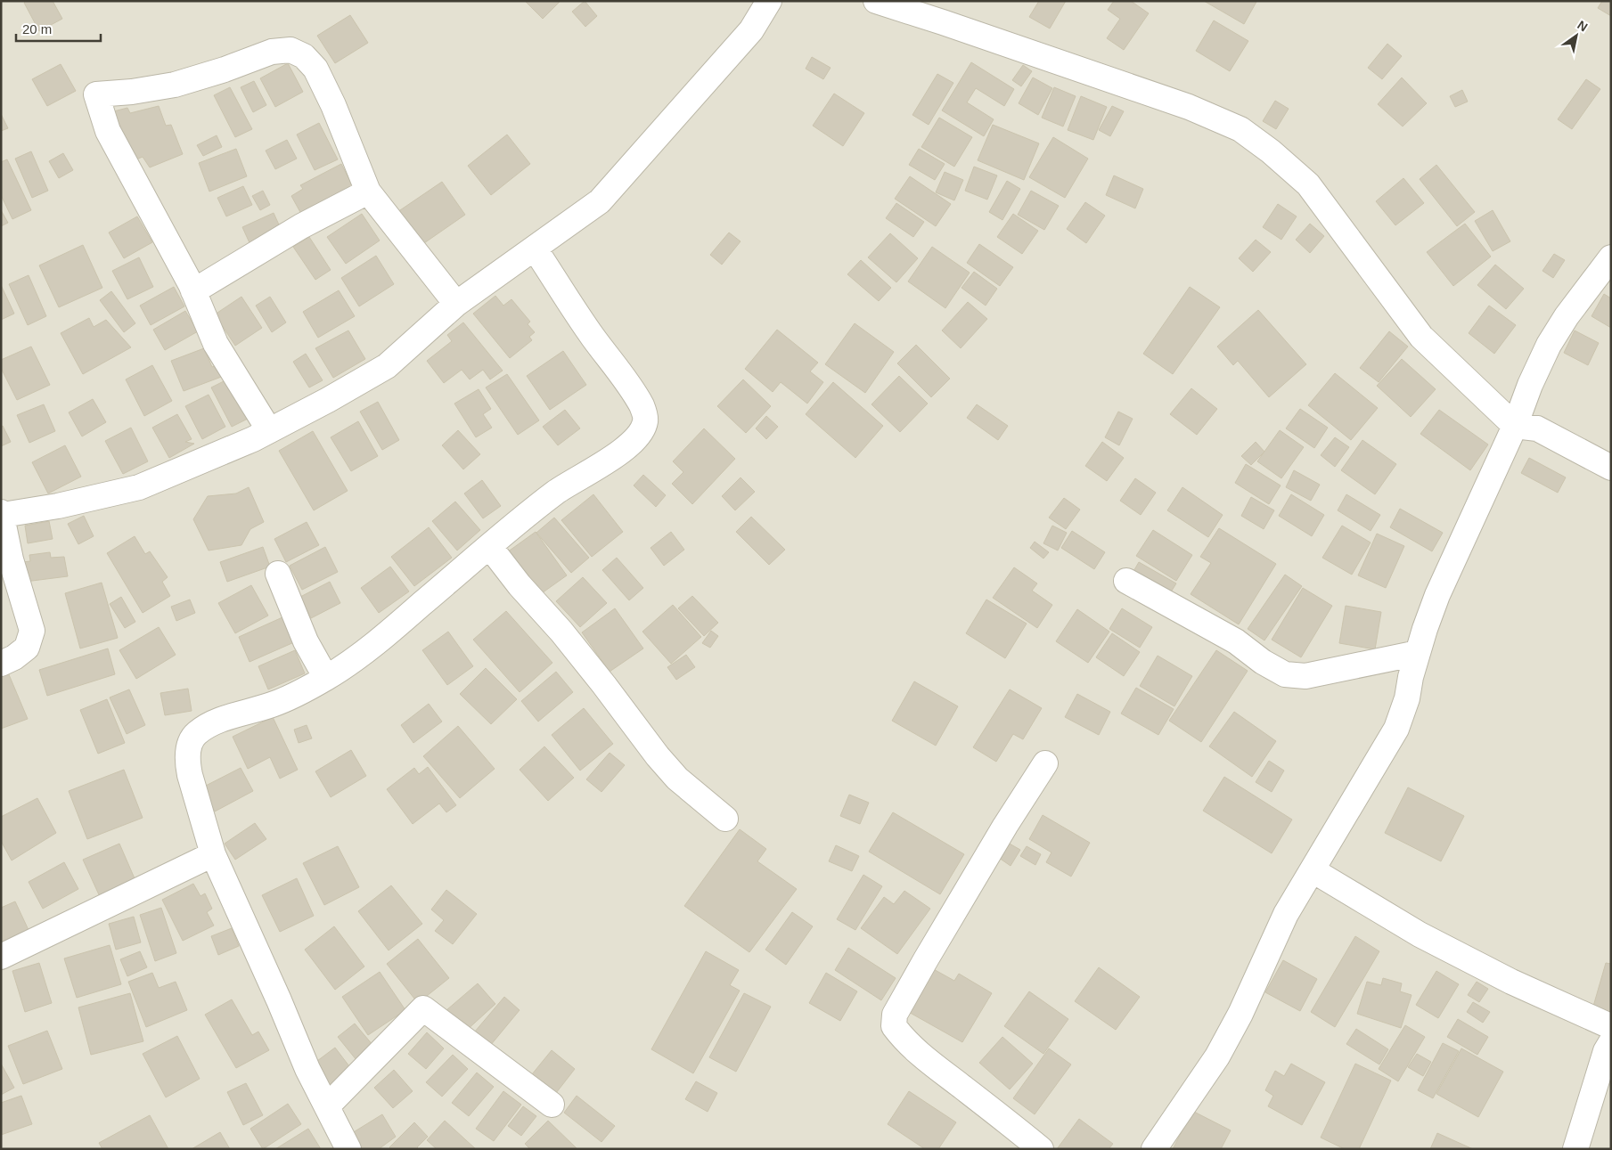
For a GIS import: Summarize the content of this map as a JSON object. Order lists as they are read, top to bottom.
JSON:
{
  "scale_bar": "20 m",
  "north": "top right"
}
